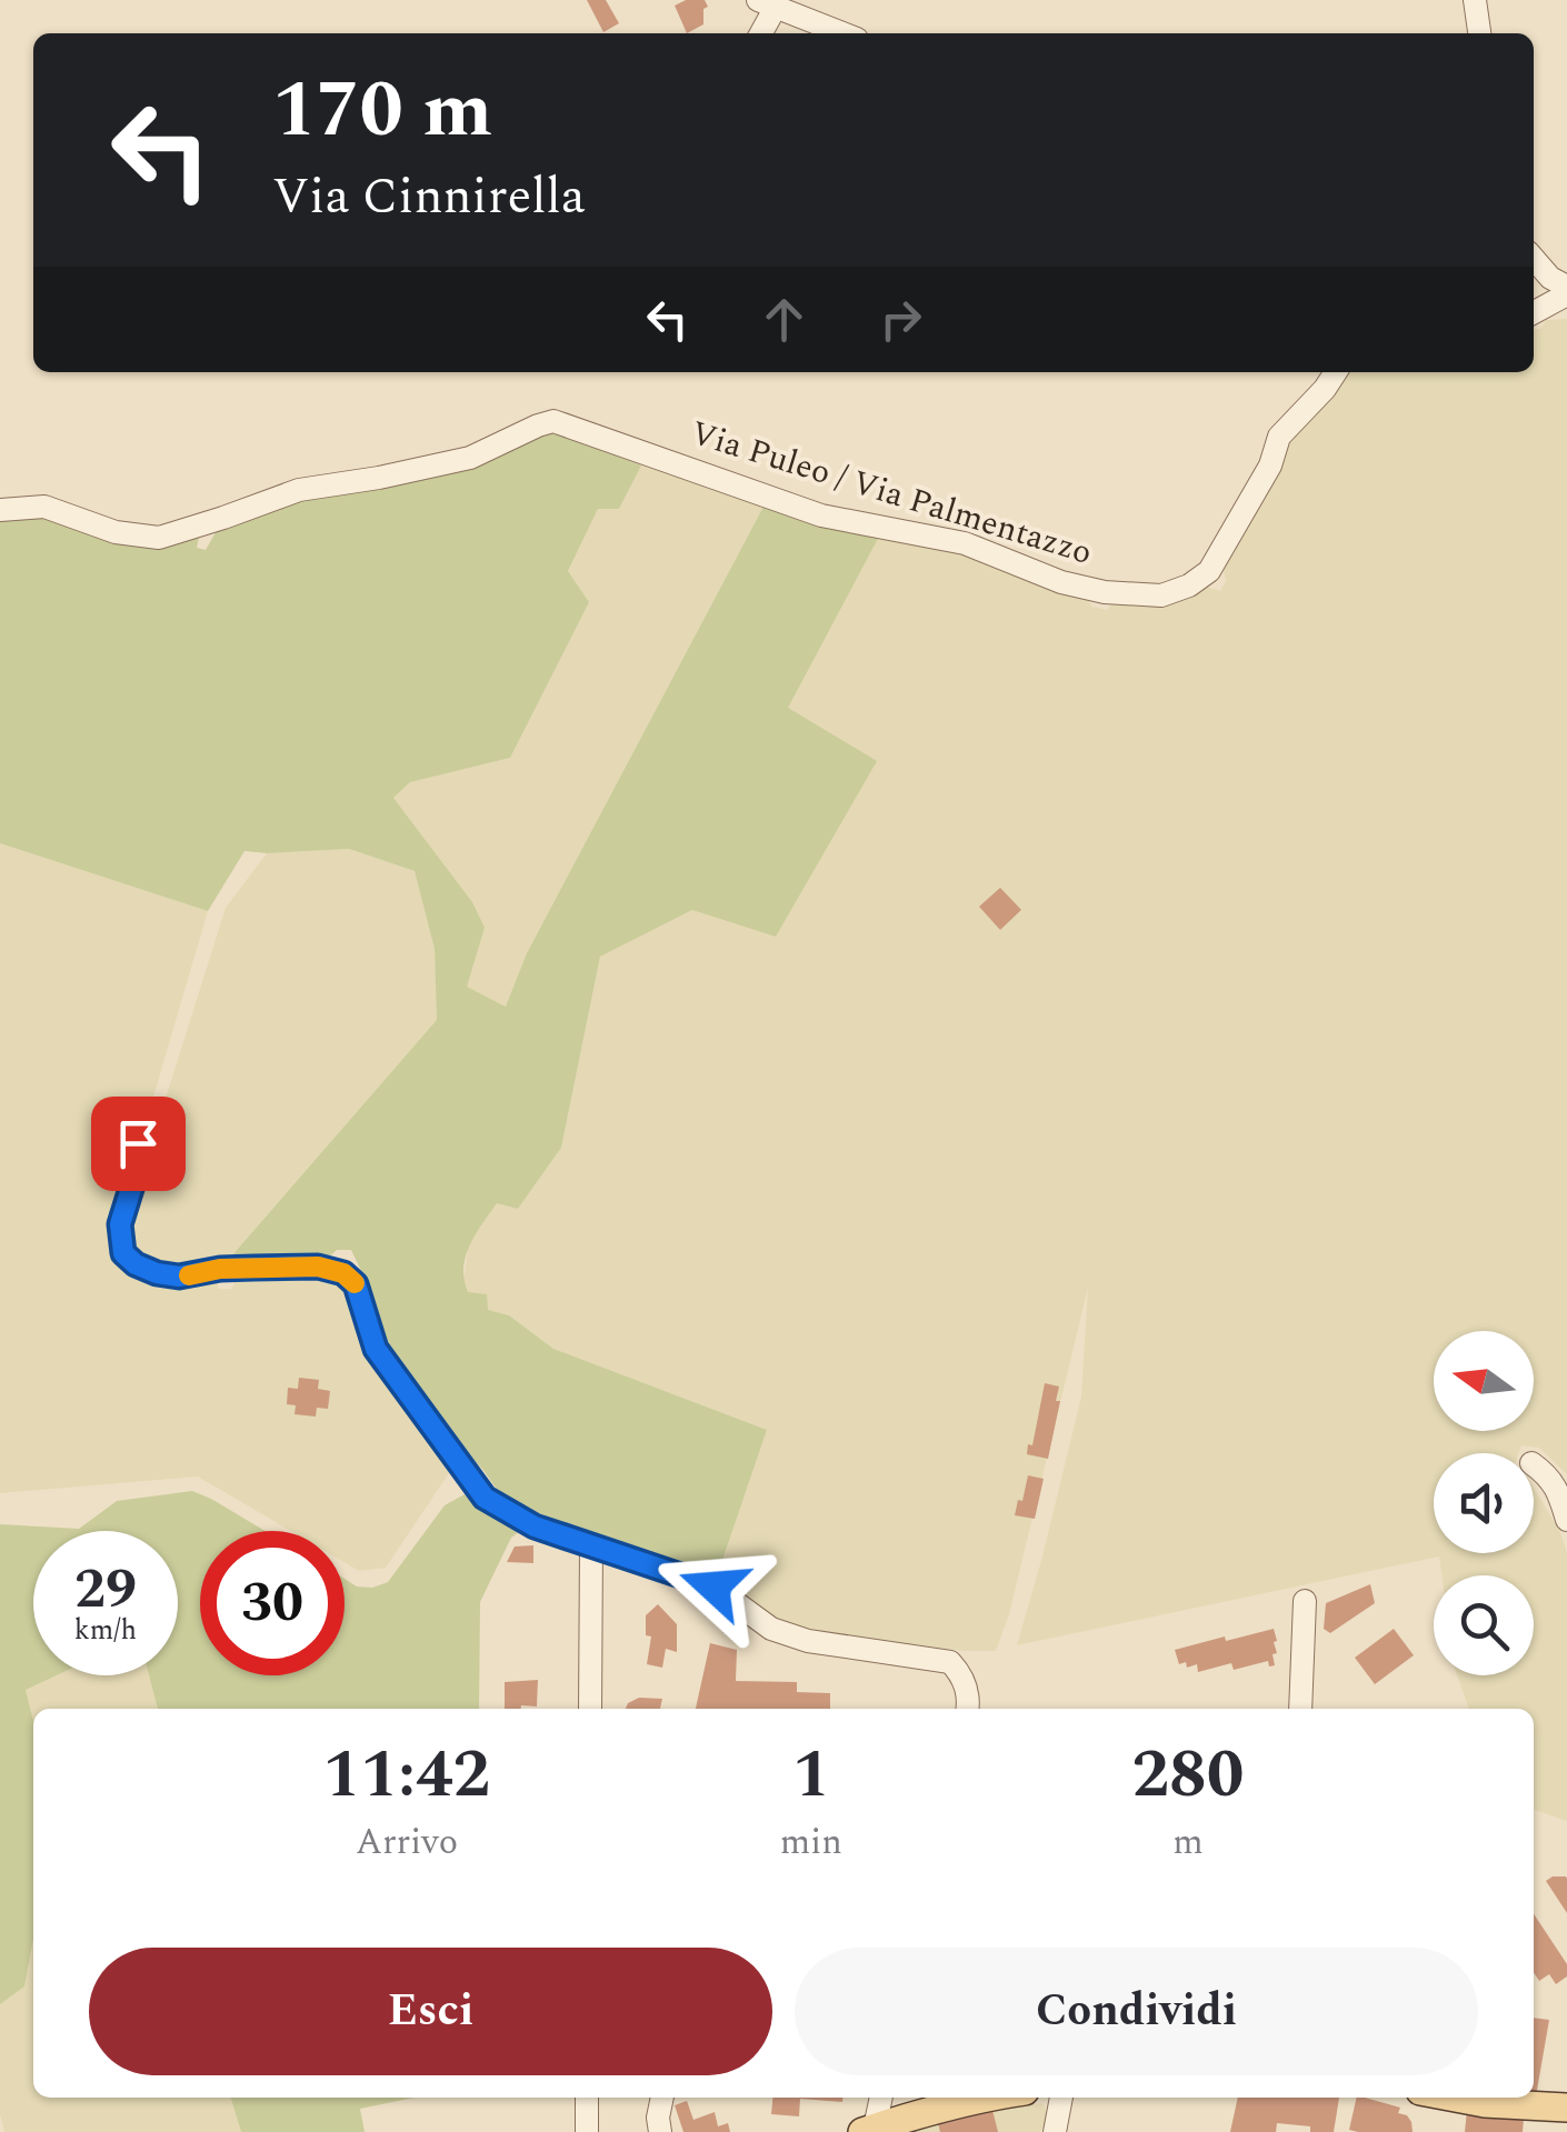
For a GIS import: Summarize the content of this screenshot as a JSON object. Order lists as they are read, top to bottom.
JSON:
{
  "streets": {
    "street": ["Via Puleo / Via Palmentazzo"]
  },
  "north": "left",
  "page": {
    "turn": ["170 m", "Via Cinnirella"],
    "speed": "29 km/h",
    "limit": "30",
    "eta": [
      "11:42",
      "Arrivo",
      "1",
      "min",
      "280",
      "m"
    ],
    "buttons": ["Esci", "Condividi"]
  }
}
